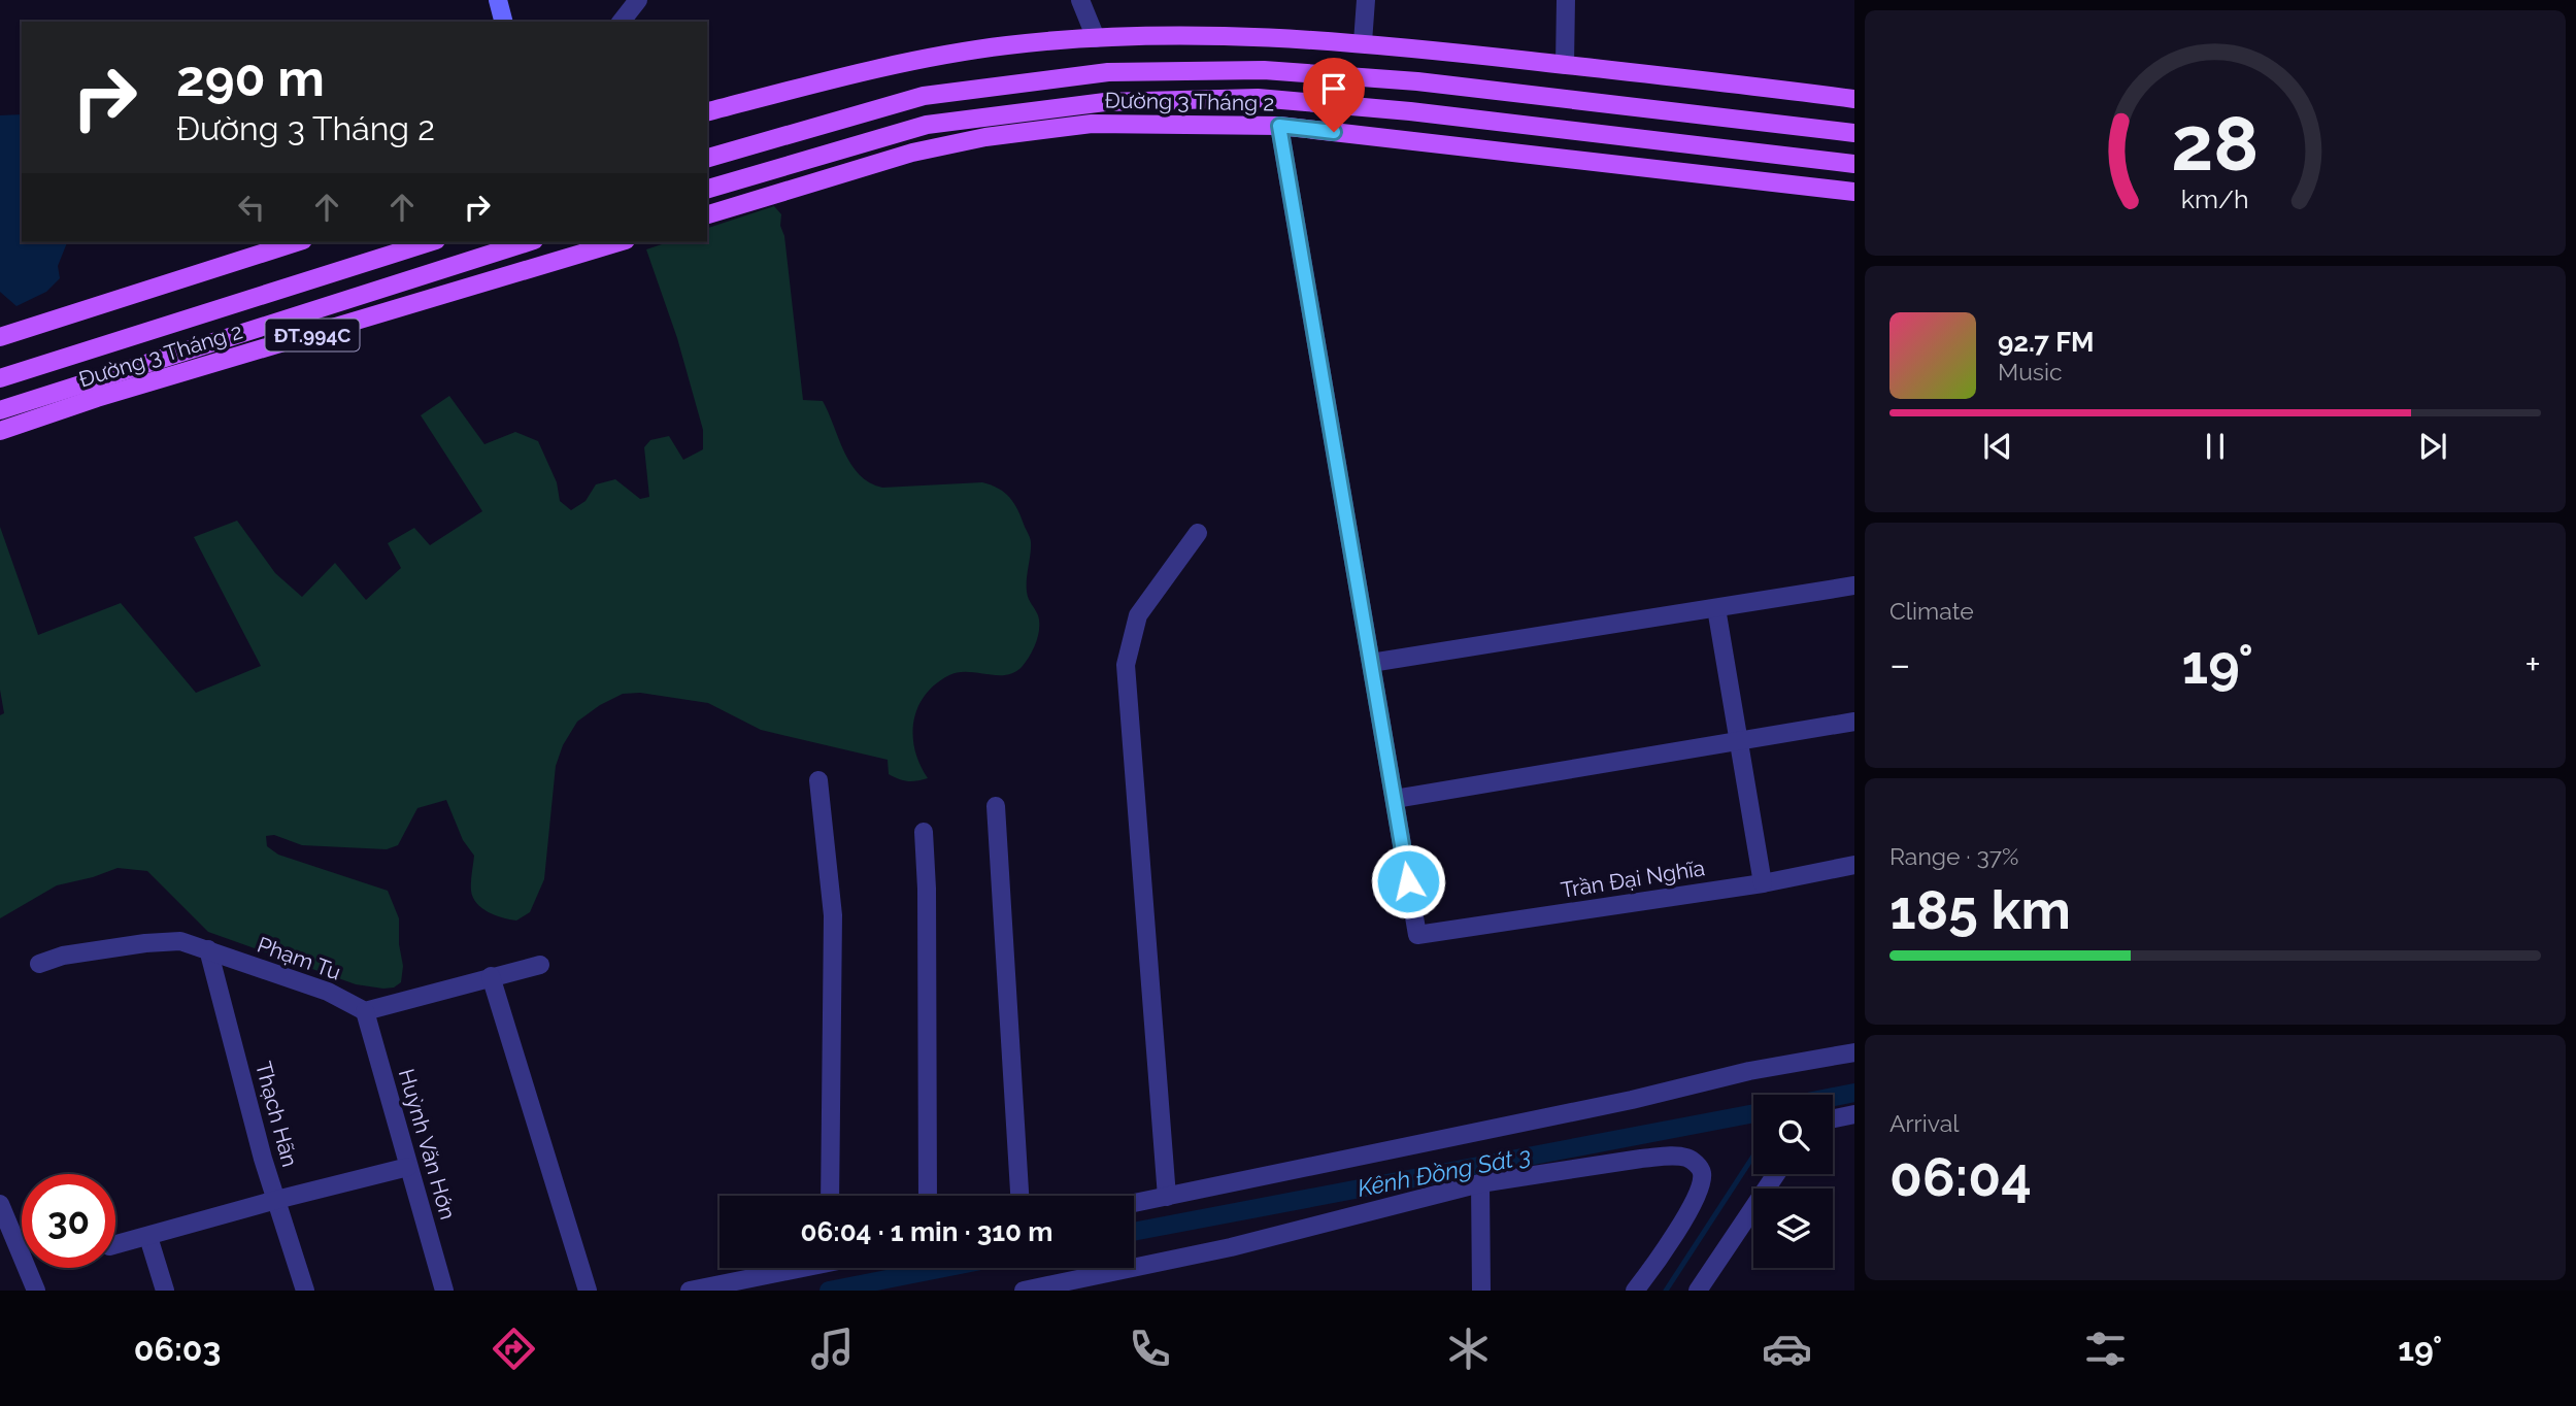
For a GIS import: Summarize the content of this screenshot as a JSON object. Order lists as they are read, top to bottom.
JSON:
{
  "streets": {
    "main road": ["Đường 3 Tháng 2", "ĐT.994C"],
    "street": [
      "Trần Đại Nghĩa",
      "Phạm Tu",
      "Thạch Hãn",
      "Huỳnh Văn Hớn"
    ]
  },
  "crossings": [
    ["Phạm Tu", "Thạch Hãn"],
    ["Phạm Tu", "Huỳnh Văn Hớn"]
  ],
  "water": ["Kênh Đồng Sát 3"],
  "page": {
    "turn": ["290 m", "Đường 3 Tháng 2"],
    "song": ["92.7 FM", "Music"],
    "tile": [
      "Climate",
      ["Range · 37%", "185 km"],
      ["Arrival", "06:04"]
    ],
    "heat": ["−", "19°", "+"],
    "limit": "30",
    "trip": "06:04 · 1 min · 310 m",
    "tabs": ["06:03", "19°"],
    "gauge": ["28", "km/h"]
  }
}
